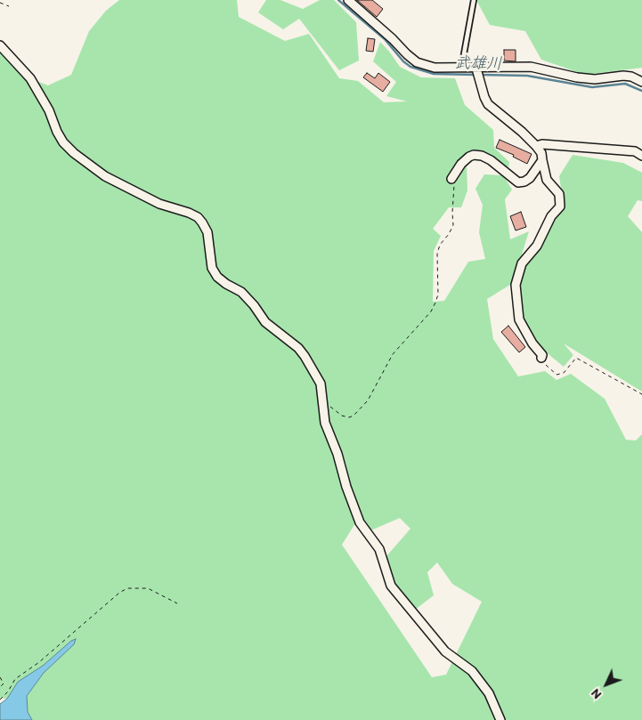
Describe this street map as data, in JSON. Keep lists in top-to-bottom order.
{
  "water": ["武雄川"],
  "north": "bottom left"
}
